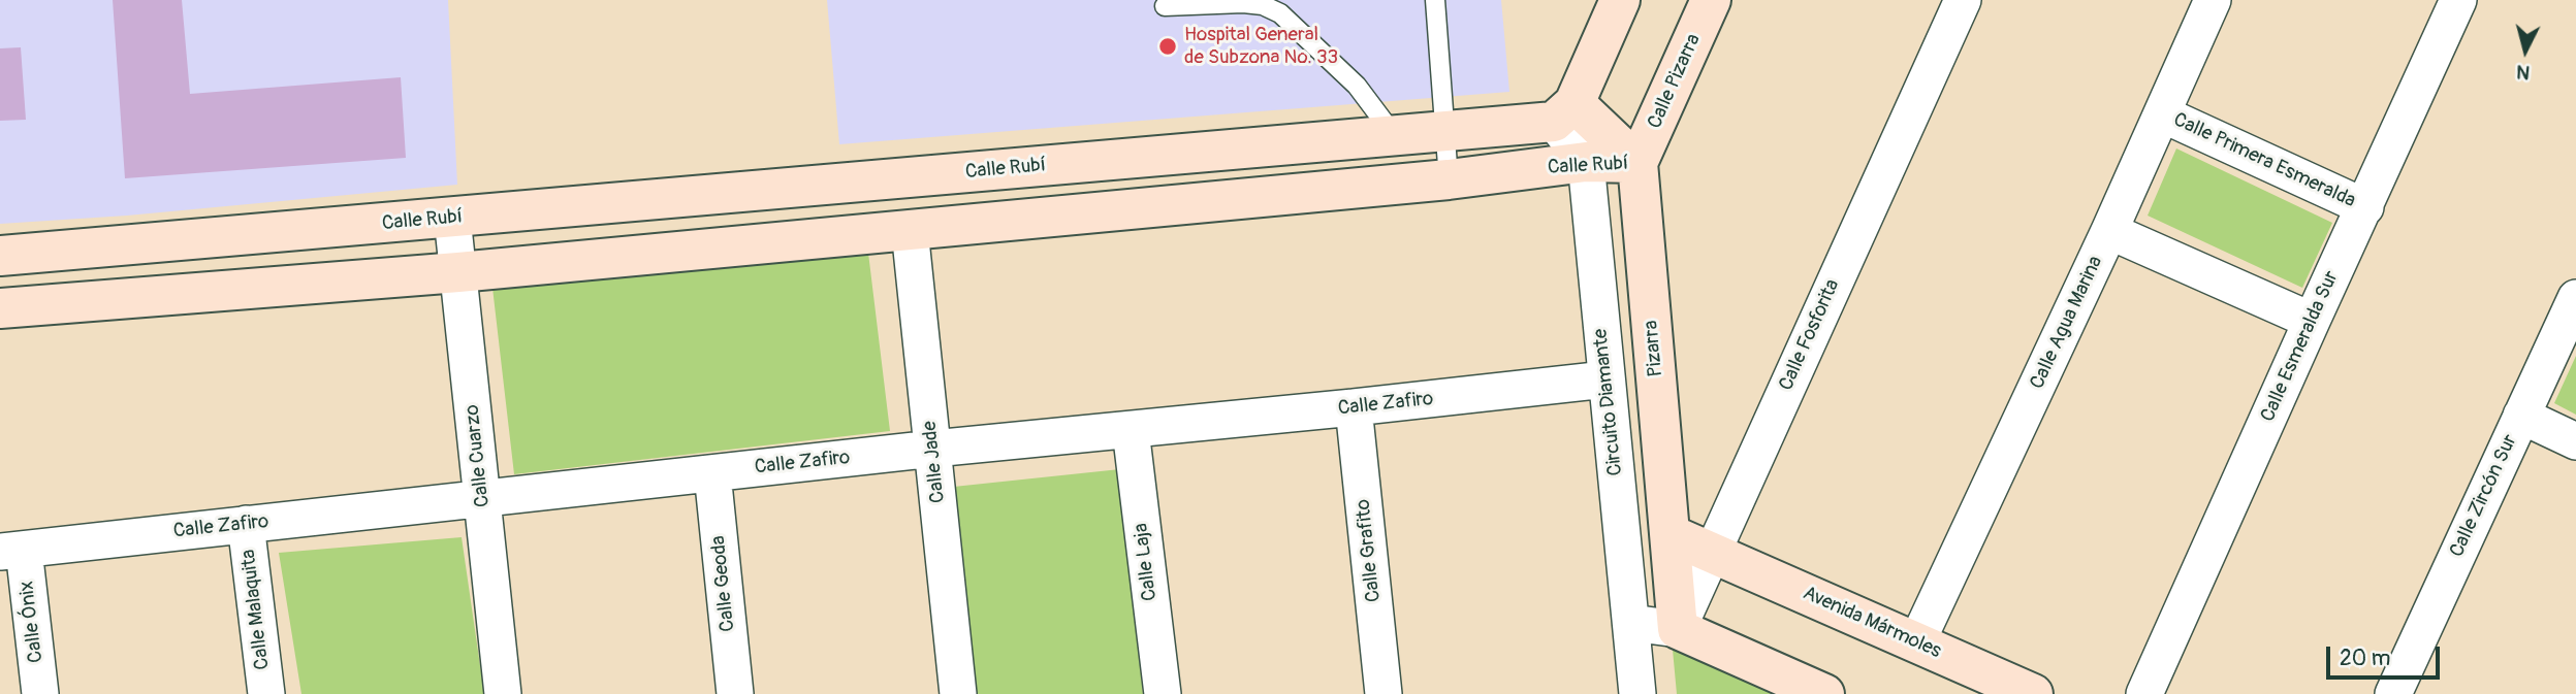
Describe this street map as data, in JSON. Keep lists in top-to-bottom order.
{
  "streets": {
    "street": [
      "Calle Pizarra",
      "Calle Primera Esmeralda",
      "Calle Rubí",
      "Calle Agua Marina",
      "Calle Fosforita",
      "Calle Esmeralda Sur",
      "Pizarra",
      "Circuito Diamante",
      "Calle Zafiro",
      "Calle Cuarzo",
      "Calle Jade",
      "Calle Zircón Sur",
      "Calle Grafito",
      "Calle Laja",
      "Calle Geoda",
      "Calle Malaquita",
      "Calle Ónix",
      "Avenida Mármoles"
    ]
  },
  "crossings": [
    ["Calle Pizarra", "Calle Rubí"],
    ["Calle Pizarra", "Pizarra"],
    ["Calle Primera Esmeralda", "Calle Agua Marina"],
    ["Calle Primera Esmeralda", "Calle Esmeralda Sur"],
    ["Calle Rubí", "Pizarra"],
    ["Calle Rubí", "Circuito Diamante"],
    ["Calle Rubí", "Calle Cuarzo"],
    ["Calle Rubí", "Calle Jade"],
    ["Calle Agua Marina", "Avenida Mármoles"],
    ["Calle Fosforita", "Pizarra"],
    ["Calle Fosforita", "Avenida Mármoles"],
    ["Circuito Diamante", "Calle Zafiro"],
    ["Calle Zafiro", "Calle Cuarzo"],
    ["Calle Zafiro", "Calle Jade"],
    ["Calle Zafiro", "Calle Grafito"],
    ["Calle Zafiro", "Calle Laja"],
    ["Calle Zafiro", "Calle Geoda"],
    ["Calle Zafiro", "Calle Malaquita"],
    ["Calle Zafiro", "Calle Ónix"]
  ],
  "places": ["Hospital General de Subzona No. 33"],
  "scale_bar": "20 m",
  "north": "bottom"
}
